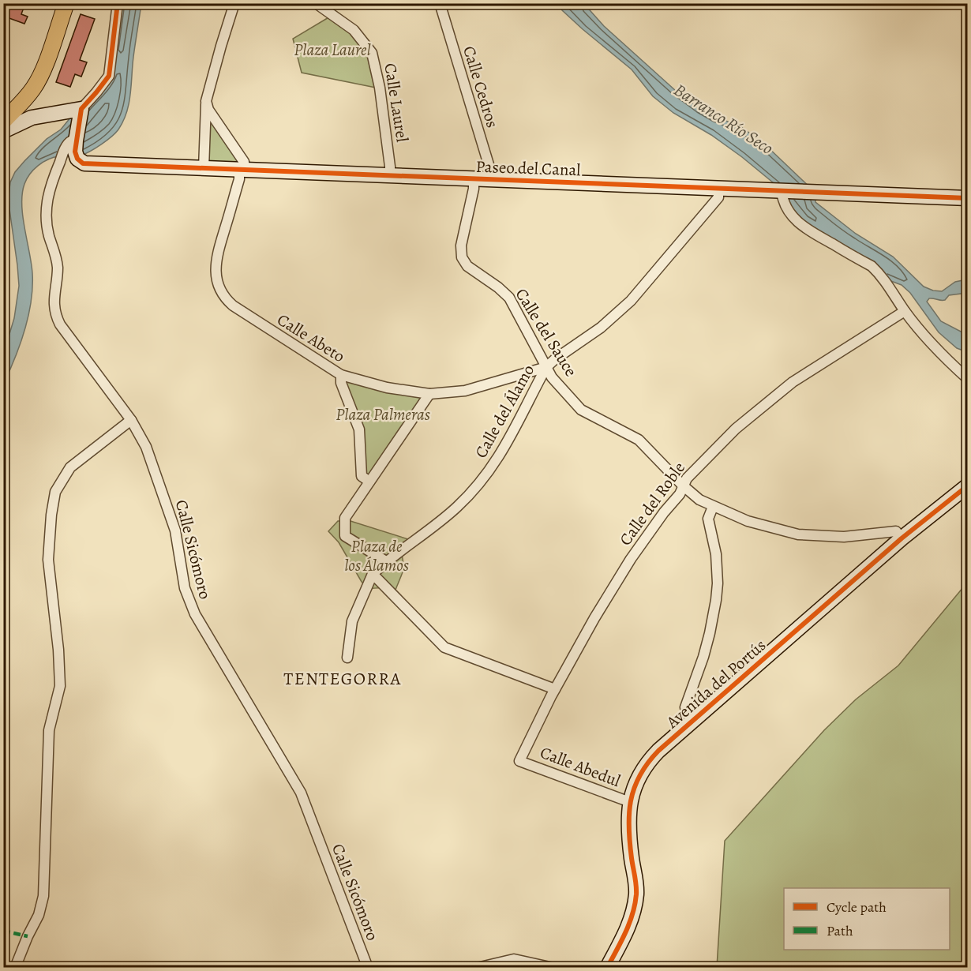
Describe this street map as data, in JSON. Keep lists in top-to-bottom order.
{
  "streets": {
    "street": [
      "Calle Cedros",
      "Calle Laurel",
      "Paseo del Canal",
      "Calle del Sauce",
      "Calle Abeto",
      "Calle del Álamo",
      "Calle del Roble",
      "Calle Sicómoro",
      "Avenida del Portús",
      "Calle Abedul"
    ]
  },
  "crossings": [
    ["Calle Cedros", "Paseo del Canal"],
    ["Calle Laurel", "Paseo del Canal"],
    ["Paseo del Canal", "Calle del Sauce"],
    ["Paseo del Canal", "Calle Abeto"],
    ["Paseo del Canal", "Calle del Álamo"],
    ["Paseo del Canal", "Calle Sicómoro"],
    ["Calle del Sauce", "Calle Abeto"],
    ["Calle del Sauce", "Calle del Álamo"],
    ["Calle del Sauce", "Calle del Roble"],
    ["Calle del Sauce", "Avenida del Portús"],
    ["Calle Abeto", "Calle del Álamo"],
    ["Calle del Roble", "Calle Abedul"],
    ["Avenida del Portús", "Calle Abedul"]
  ],
  "districts": ["TENTEGORRA"],
  "water": ["Barranco Río Seco"],
  "parks": ["Plaza Laurel", "Plaza Palmeras", "Plaza de los Álamos"],
  "legend": ["Cycle path", "Path"]
}
